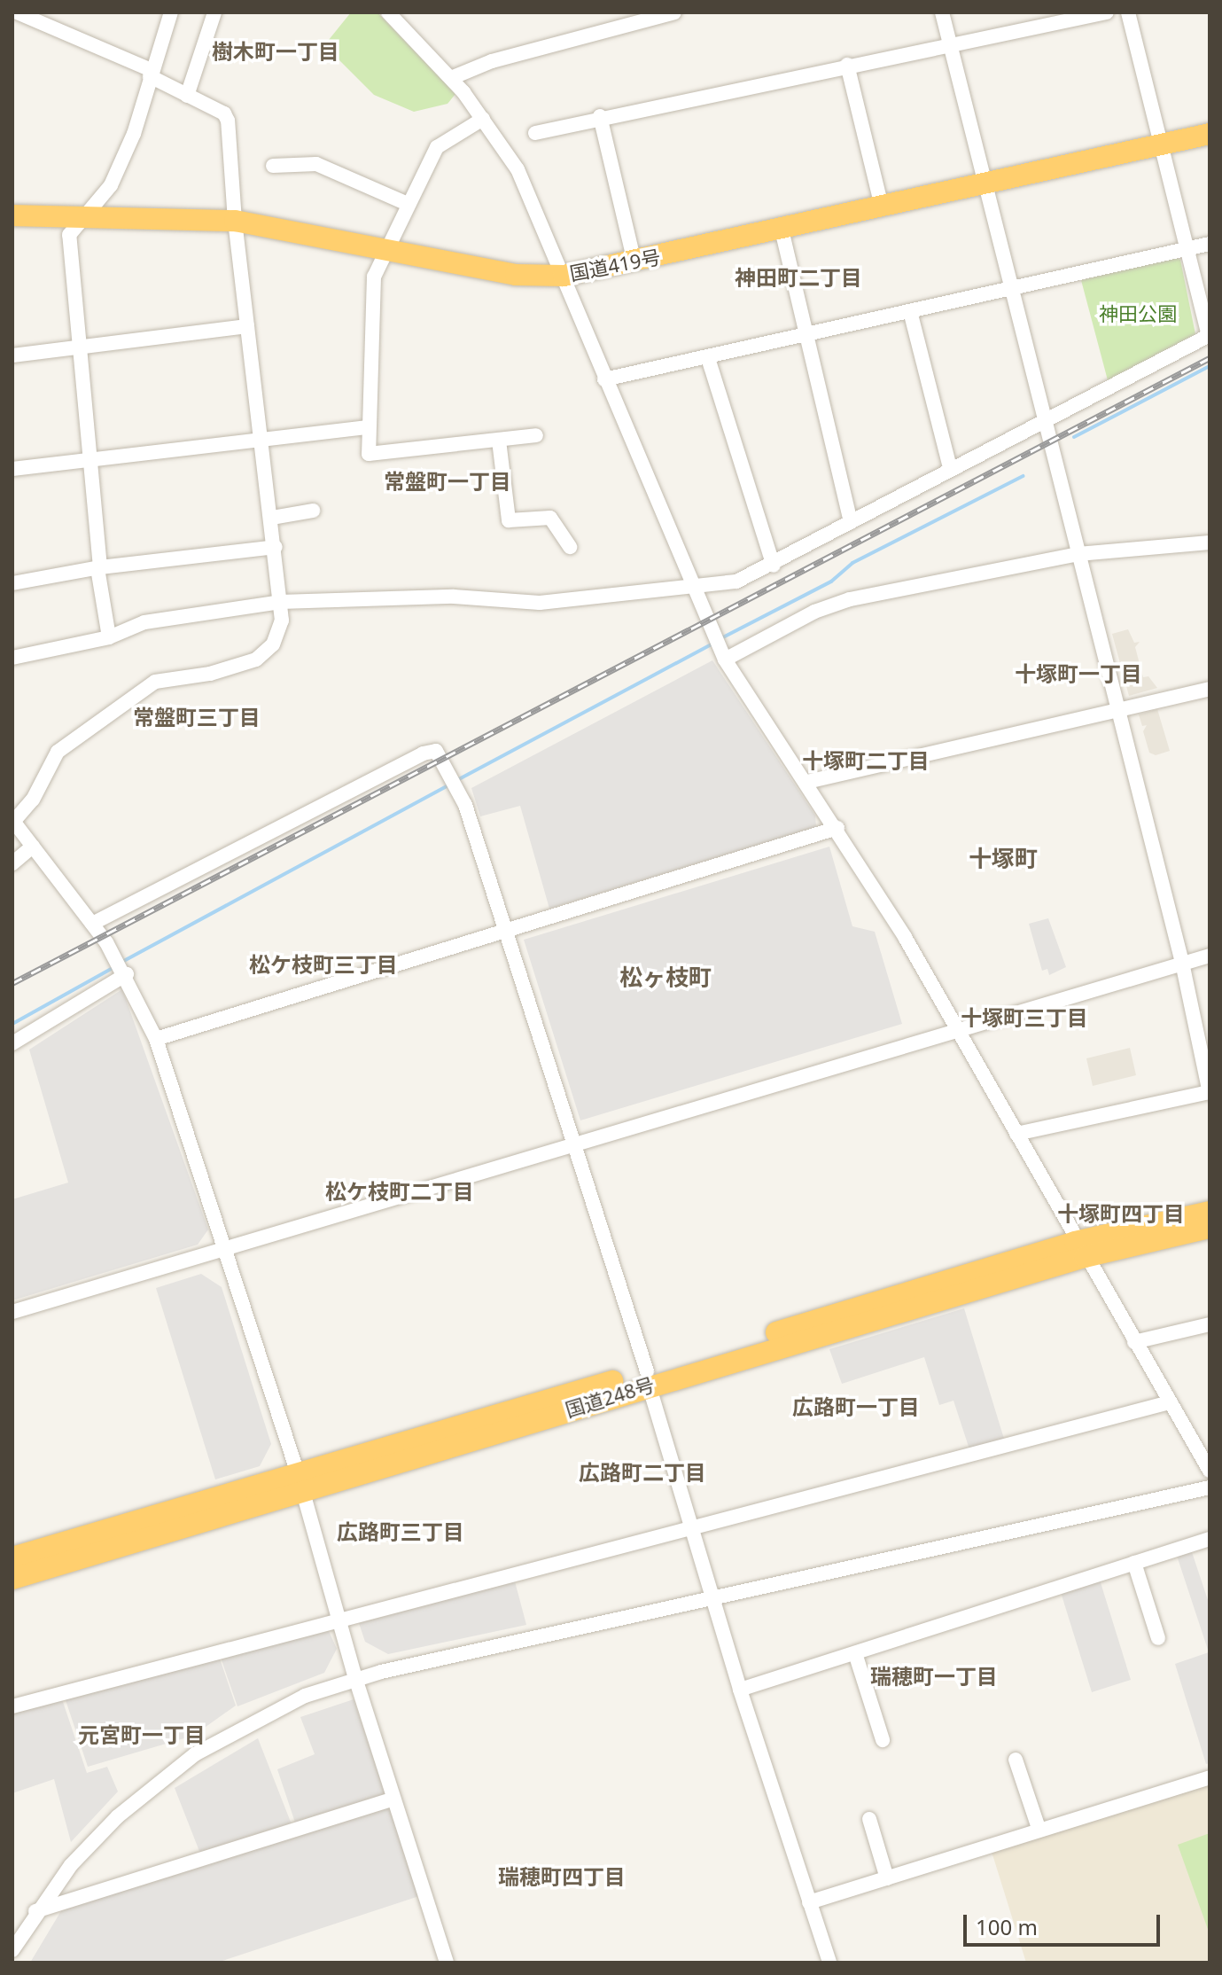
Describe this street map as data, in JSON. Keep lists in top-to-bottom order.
{
  "streets": {
    "highway": ["国道419号", "国道248号"]
  },
  "districts": [
    "樹木町一丁目",
    "神田町二丁目",
    "常盤町一丁目",
    "十塚町一丁目",
    "常盤町三丁目",
    "十塚町二丁目",
    "十塚町",
    "松ケ枝町三丁目",
    "松ヶ枝町",
    "十塚町三丁目",
    "松ケ枝町二丁目",
    "十塚町四丁目",
    "広路町一丁目",
    "広路町二丁目",
    "広路町三丁目",
    "瑞穂町一丁目",
    "元宮町一丁目",
    "瑞穂町四丁目"
  ],
  "parks": ["神田公園"],
  "scale_bar": "100 m"
}
